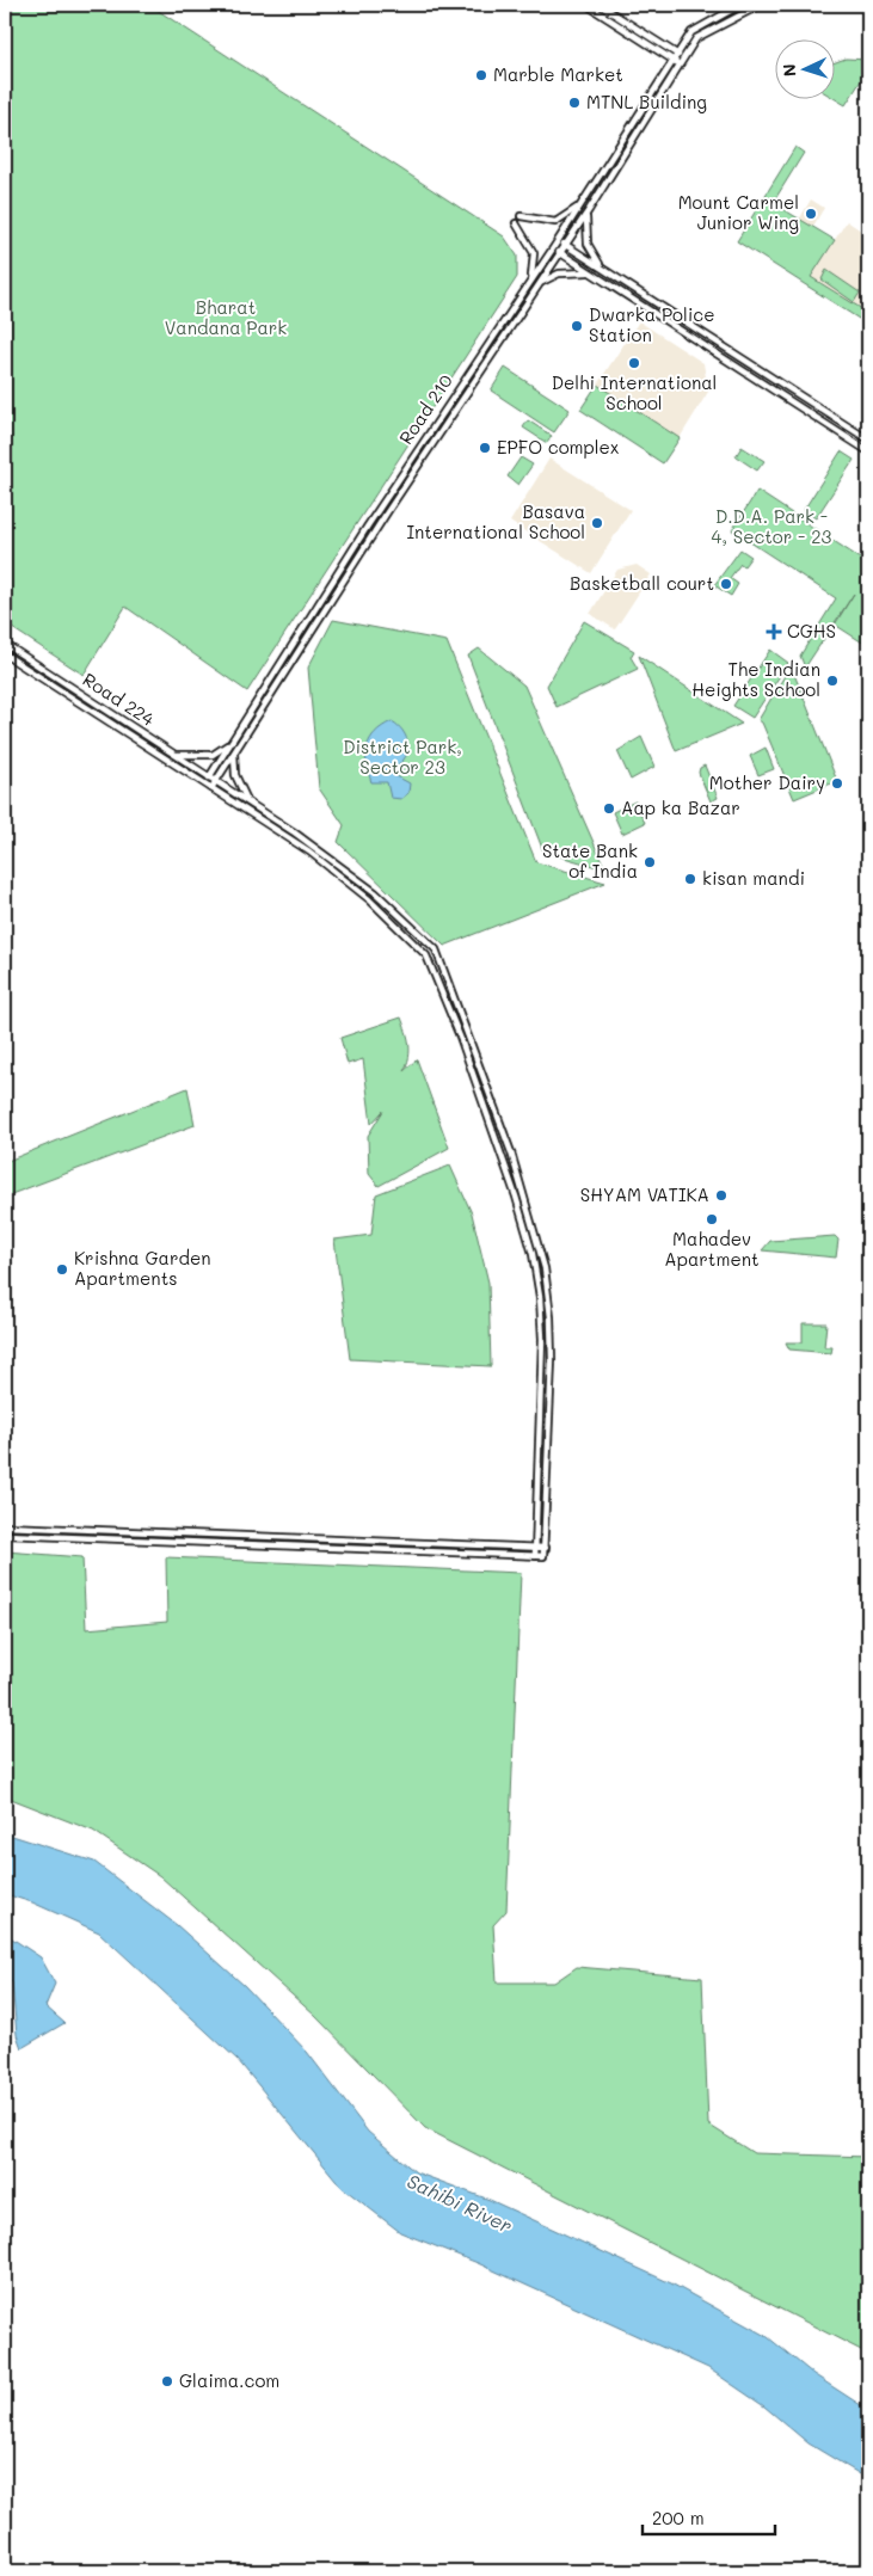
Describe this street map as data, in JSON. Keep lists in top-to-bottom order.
{
  "streets": {
    "main road": ["Road 210", "Road 224"]
  },
  "crossings": [
    ["Road 210", "Road 224"]
  ],
  "water": ["Sahibi River"],
  "parks": ["Bharat Vandana Park", "D.D.A. Park - 4, Sector - 23", "District Park, Sector 23"],
  "places": {
    "other": [
      "Marble Market",
      "MTNL Building",
      "Mount Carmel Junior Wing",
      "Dwarka Police Station",
      "Delhi International School",
      "EPFO complex",
      "Basava International School",
      "Basketball court",
      "The Indian Heights School",
      "Mother Dairy",
      "Aap ka Bazar",
      "State Bank of India",
      "kisan mandi",
      "SHYAM VATIKA",
      "Mahadev Apartment",
      "Krishna Garden Apartments",
      "Glaima.com"
    ],
    "health": ["CGHS"]
  },
  "scale_bar": "200 m",
  "north": "left"
}
